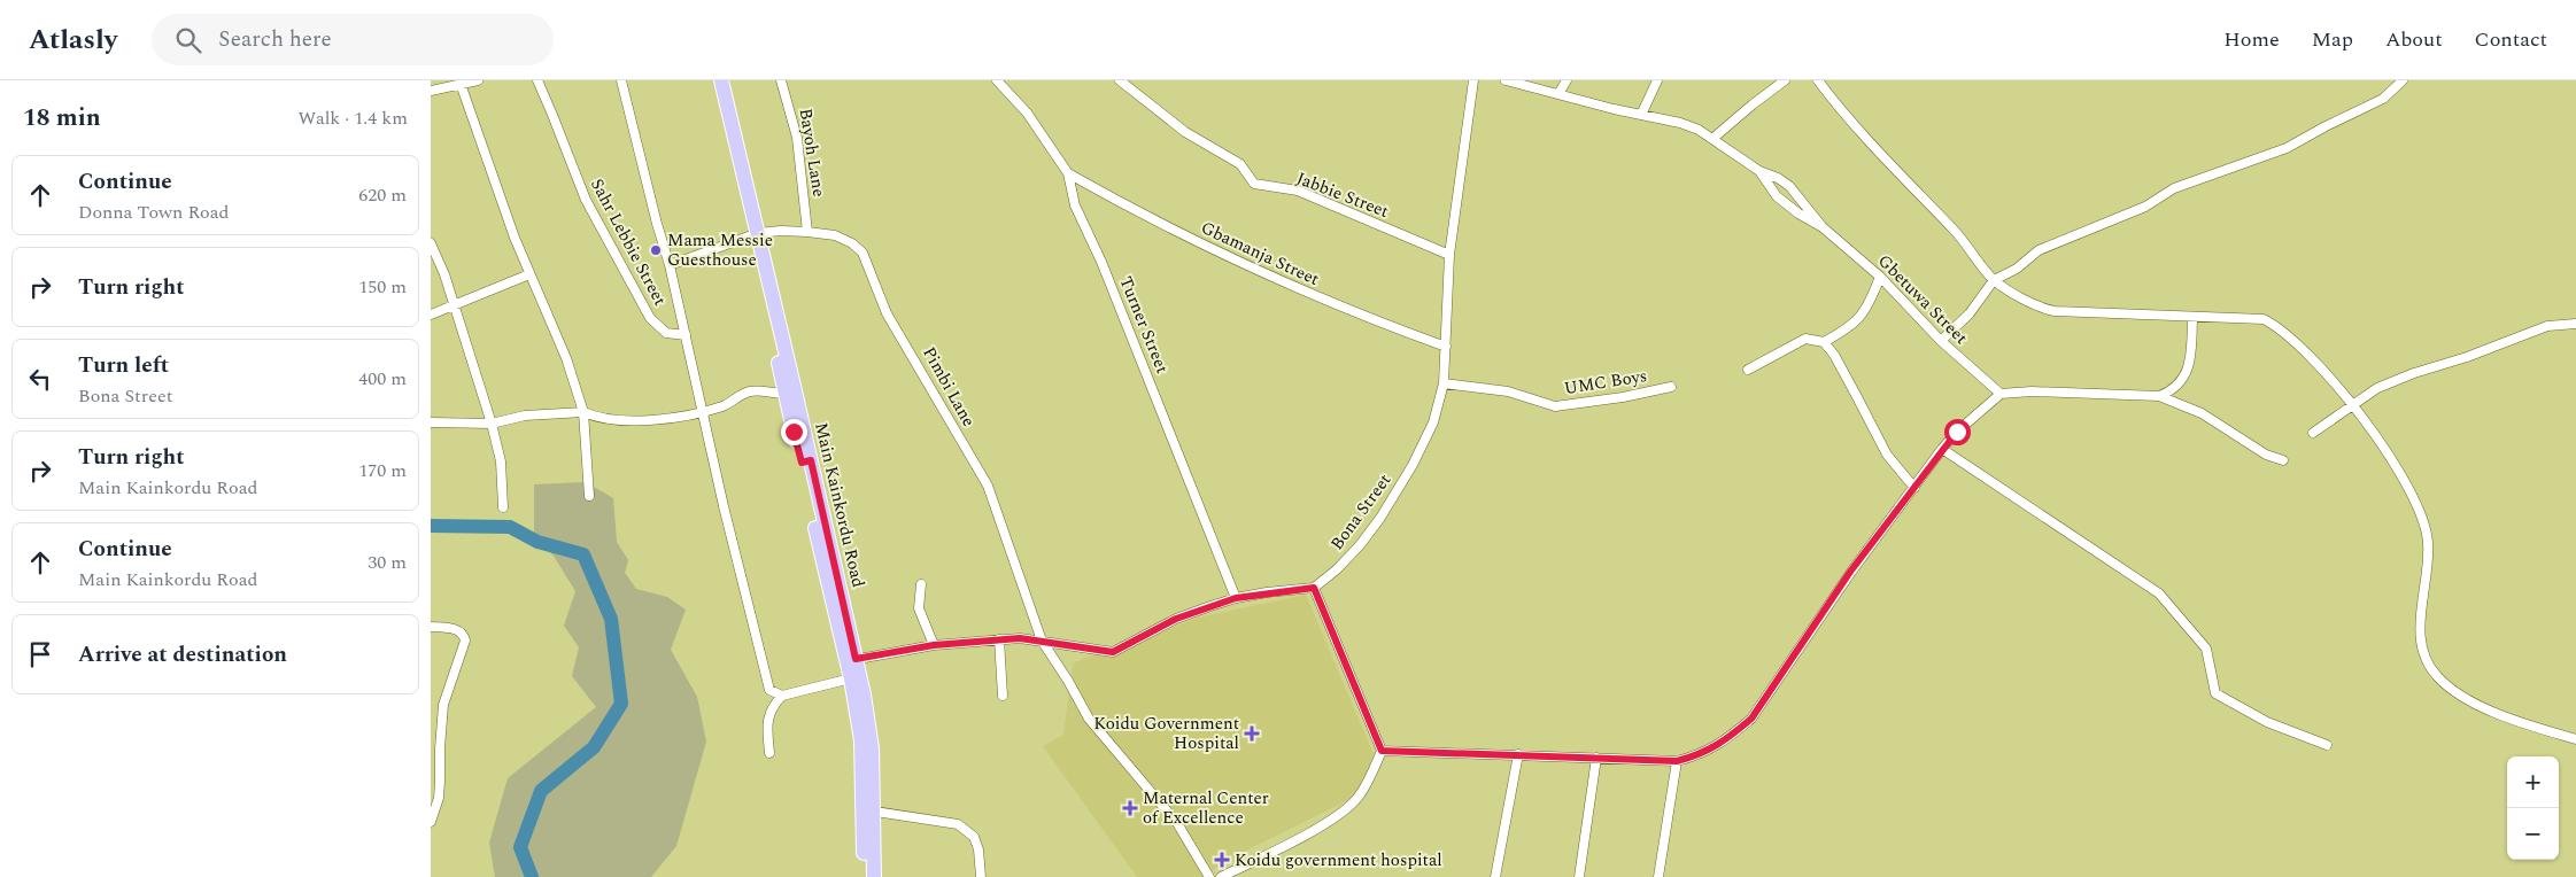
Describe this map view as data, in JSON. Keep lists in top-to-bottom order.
{
  "streets": {
    "main road": ["Main Kainkordu Road"],
    "street": [
      "Bayoh Lane",
      "Jabbie Street",
      "Sahr Lebbie Street",
      "Gbamanja Street",
      "Gbetuwa Street",
      "Turner Street",
      "UMC Boys",
      "Pimbi Lane",
      "Bona Street"
    ]
  },
  "crossings": [
    ["Bayoh Lane", "Pimbi Lane"],
    ["Jabbie Street", "Bona Street"],
    ["Gbamanja Street", "Turner Street"],
    ["Gbamanja Street", "Bona Street"],
    ["UMC Boys", "Bona Street"],
    ["Pimbi Lane", "Main Kainkordu Road"]
  ],
  "places": {
    "other": ["Mama Messie Guesthouse"],
    "health": ["Koidu Government Hospital", "Maternal Center of Excellence", "Koidu government hospital"]
  },
  "page": {
    "header": "Atlasly",
    "search": "Search here",
    "nav": [
      "Home",
      "Map",
      "About",
      "Contact"
    ],
    "heading": ["18 min", "Walk · 1.4 km"],
    "list": [
      ["Continue", "Donna Town Road", "620 m"],
      ["Turn right", "150 m"],
      ["Turn left", "Bona Street", "400 m"],
      ["Turn right", "Main Kainkordu Road", "170 m"],
      ["Continue", "Main Kainkordu Road", "30 m"],
      "Arrive at destination"
    ],
    "map_buttons": ["+", "−"]
  }
}
